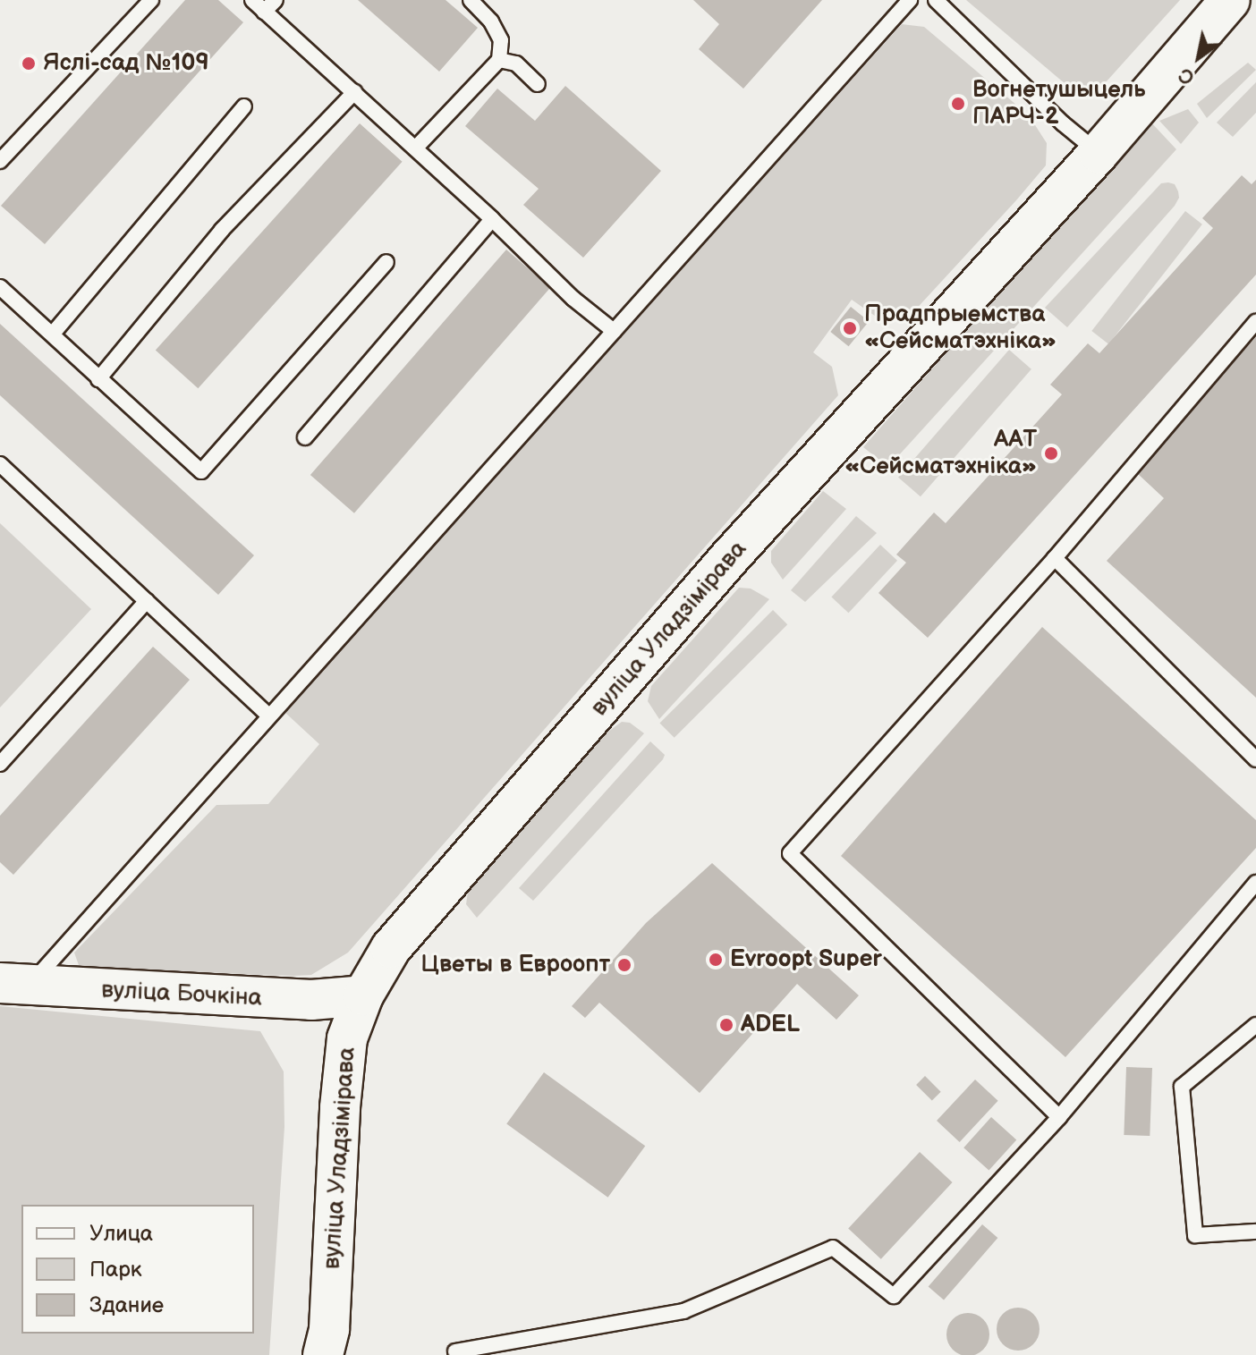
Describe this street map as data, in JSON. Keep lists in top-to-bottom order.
{
  "streets": {
    "main road": ["вуліца Уладзімірава", "вуліца Бочкіна"]
  },
  "crossings": [
    ["вуліца Уладзімірава", "вуліца Бочкіна"]
  ],
  "places": [
    "Яслі-сад №109",
    "Вогнетушыцель ПАРЧ-2",
    "Прадпрыемства «Сейсматэхніка»",
    "ААТ «Сейсматэхніка»",
    "Evroopt Super",
    "Цветы в Евроопт",
    "ADEL"
  ],
  "legend": ["Улица", "Парк", "Здание"],
  "north": "bottom left"
}
